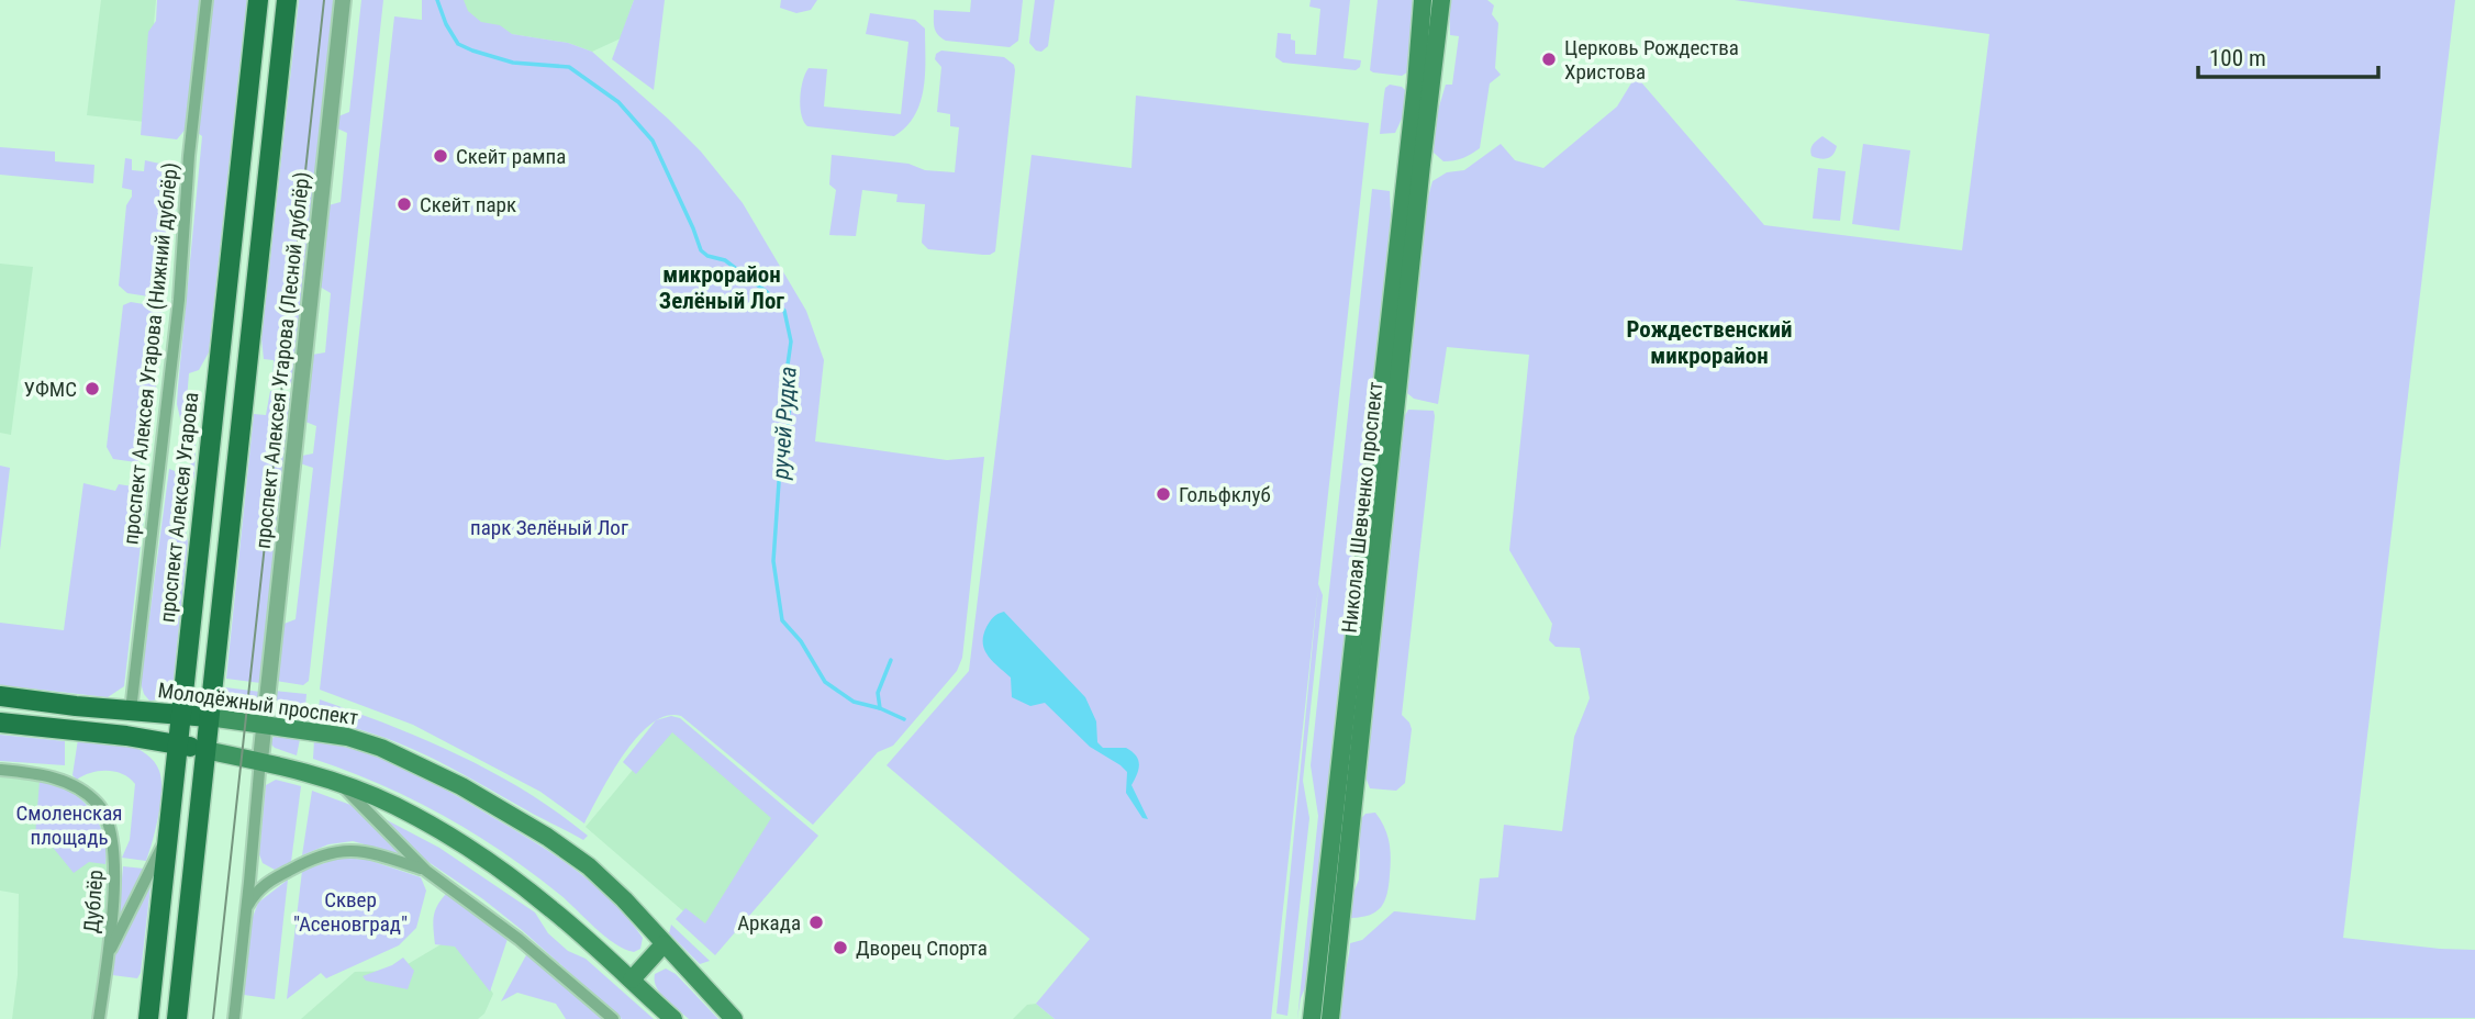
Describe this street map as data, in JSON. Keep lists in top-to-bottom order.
{
  "streets": {
    "main road": ["проспект Алексея Угарова", "Николая Шевченко проспект", "Молодёжный проспект"],
    "street": ["проспект Алексея Угарова (Нижний дублёр)", "проспект Алексея Угарова (Лесной дублёр)", "Дублёр"]
  },
  "crossings": [
    ["проспект Алексея Угарова (Нижний дублёр)", "Молодёжный проспект"],
    ["проспект Алексея Угарова (Лесной дублёр)", "Молодёжный проспект"],
    ["проспект Алексея Угарова", "Молодёжный проспект"]
  ],
  "districts": ["микрорайон Зелёный Лог", "Рождественский микрорайон"],
  "water": ["ручей Рудка"],
  "parks": ["парк Зелёный Лог", "Смоленская площадь", "Сквер \"Асеновград\""],
  "places": [
    "Церковь Рождества Христова",
    "Скейт рампа",
    "Скейт парк",
    "УФМС",
    "Гольфклуб",
    "Аркада",
    "Дворец Спорта"
  ],
  "scale_bar": "100 m"
}
